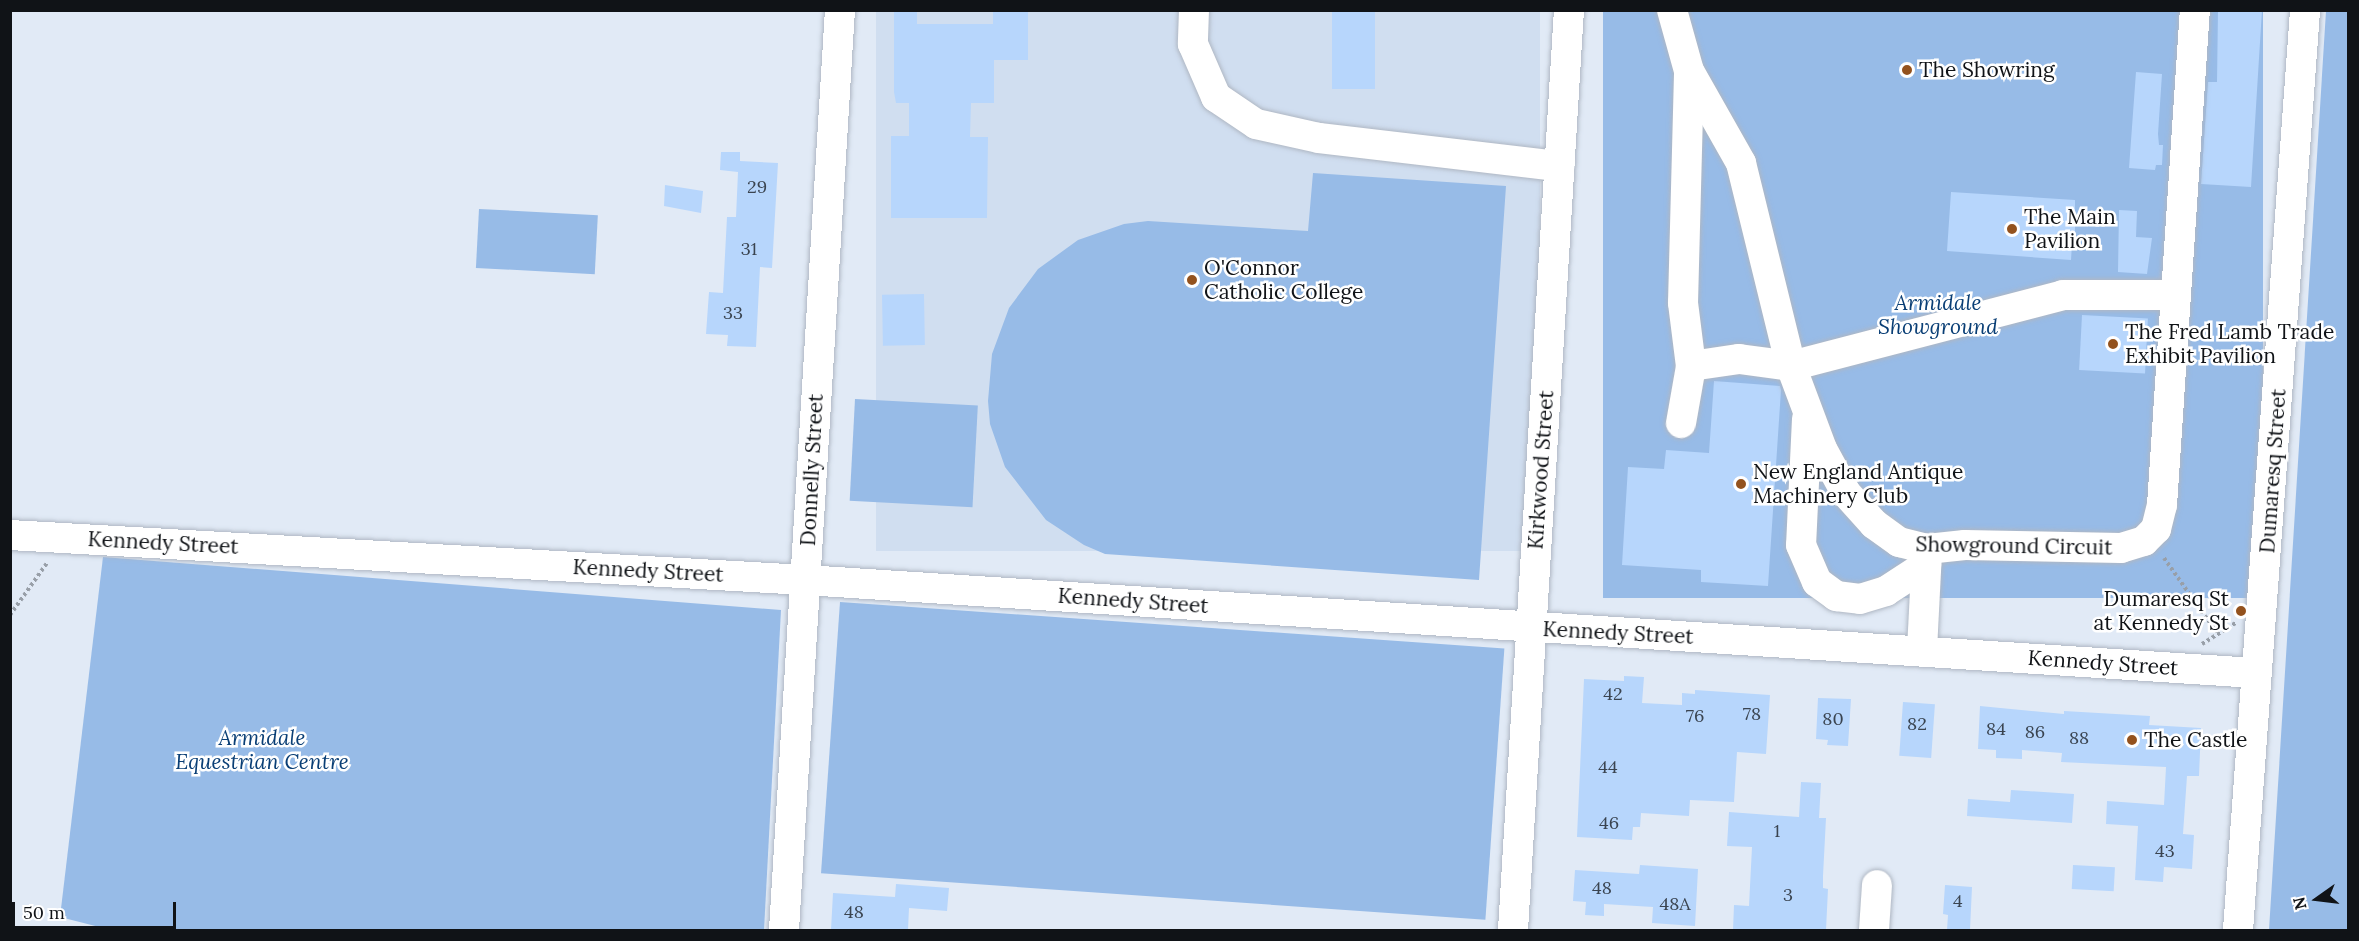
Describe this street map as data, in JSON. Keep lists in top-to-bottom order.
{
  "streets": {
    "street": [
      "Donnelly Street",
      "Kirkwood Street",
      "Dumaresq Street",
      "Kennedy Street",
      "Showground Circuit"
    ]
  },
  "crossings": [
    ["Donnelly Street", "Kennedy Street"],
    ["Kirkwood Street", "Kennedy Street"],
    ["Dumaresq Street", "Kennedy Street"]
  ],
  "parks": ["Armidale Showground", "Armidale Equestrian Centre"],
  "places": [
    "The Showring",
    "The Main Pavilion",
    "O'Connor Catholic College",
    "The Fred Lamb Trade Exhibit Pavilion",
    "New England Antique Machinery Club",
    "Dumaresq St at Kennedy St",
    "The Castle"
  ],
  "house_numbers": [
    "29",
    "31",
    "33",
    "42",
    "78",
    "76",
    "80",
    "82",
    "84",
    "86",
    "88",
    "44",
    "46",
    "1",
    "43",
    "48",
    "3",
    "4",
    "48A",
    "48"
  ],
  "scale_bar": "50 m",
  "north": "left"
}
